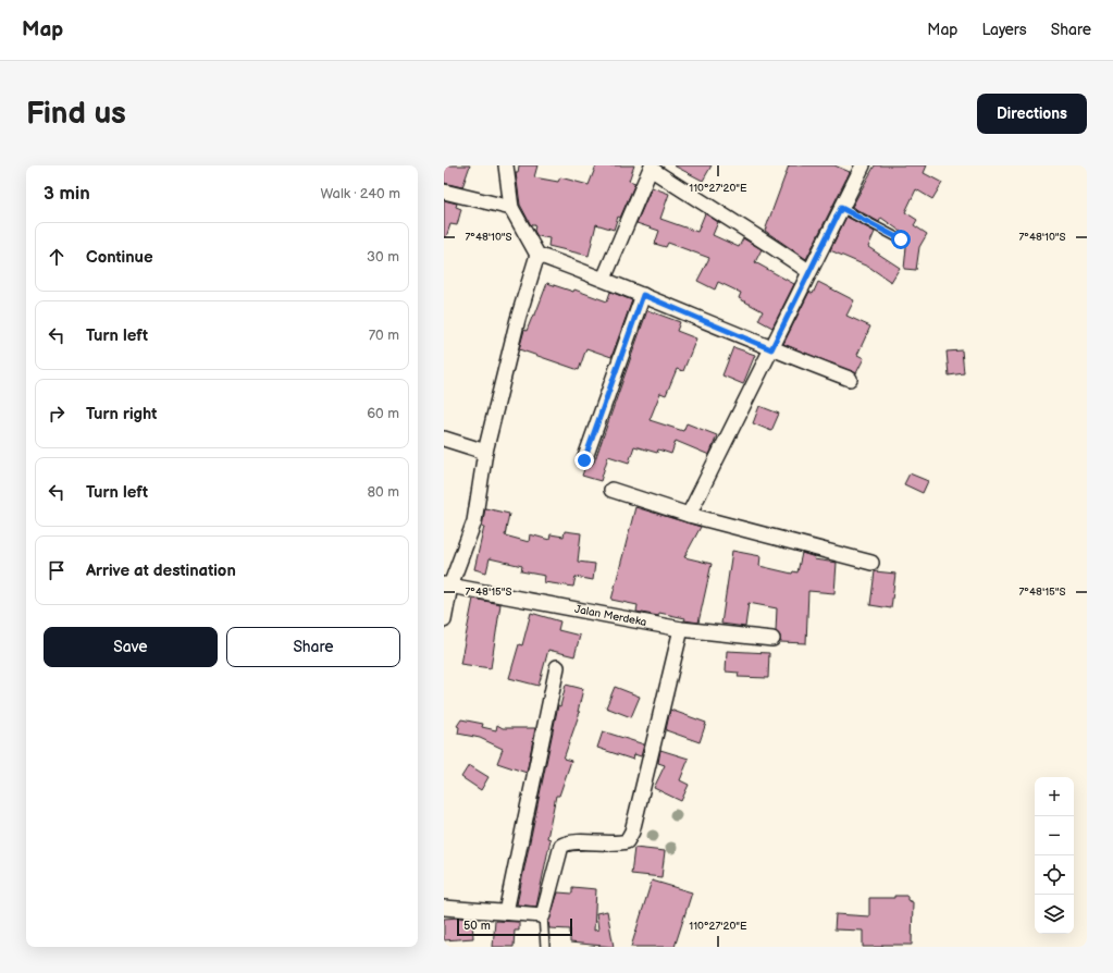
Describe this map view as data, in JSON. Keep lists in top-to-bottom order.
{
  "streets": {
    "street": ["Jalan Merdeka"]
  },
  "scale_bar": "50 m",
  "page": {
    "header": "Map",
    "nav": ["Map", "Layers", "Share"],
    "buttons": [
      "Directions",
      ["Save", "Share"]
    ],
    "title": "Find us",
    "heading": ["3 min", "Walk · 240 m"],
    "list": [
      ["Continue", "30 m"],
      ["Turn left", "70 m"],
      ["Turn right", "60 m"],
      ["Turn left", "80 m"],
      "Arrive at destination"
    ],
    "map_buttons": ["+", "−"],
    "scale": "50 m"
  },
  "coordinates": ["110°27'20\"E", "7°48'10\"S", "7°48'15\"S"]
}
